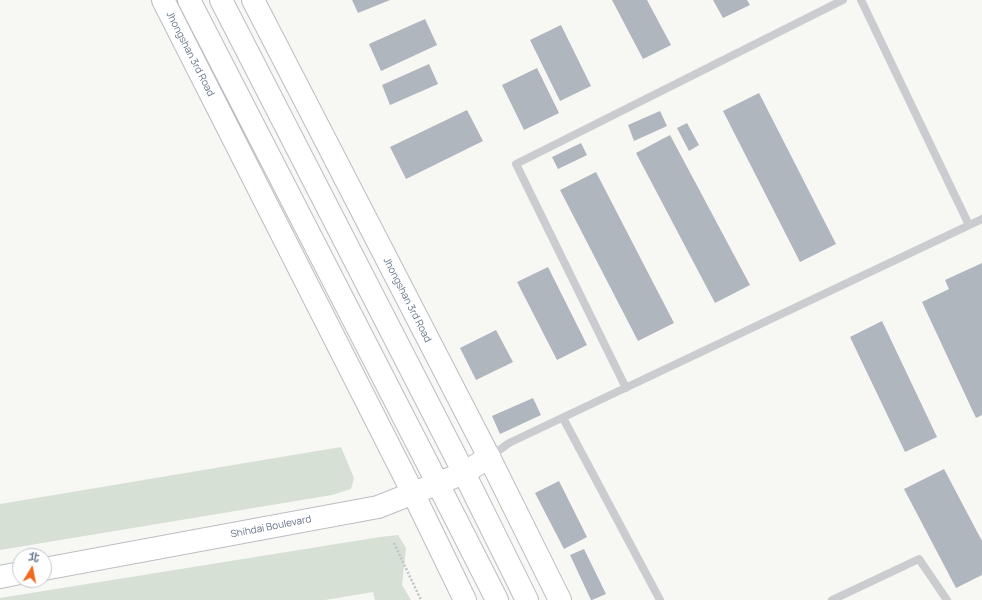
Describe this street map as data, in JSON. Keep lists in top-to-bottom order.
{
  "streets": {
    "main road": ["Jhongshan 3rd Road", "Shihdai Boulevard"]
  },
  "crossings": [
    ["Jhongshan 3rd Road", "Shihdai Boulevard"]
  ],
  "north": "top"
}
